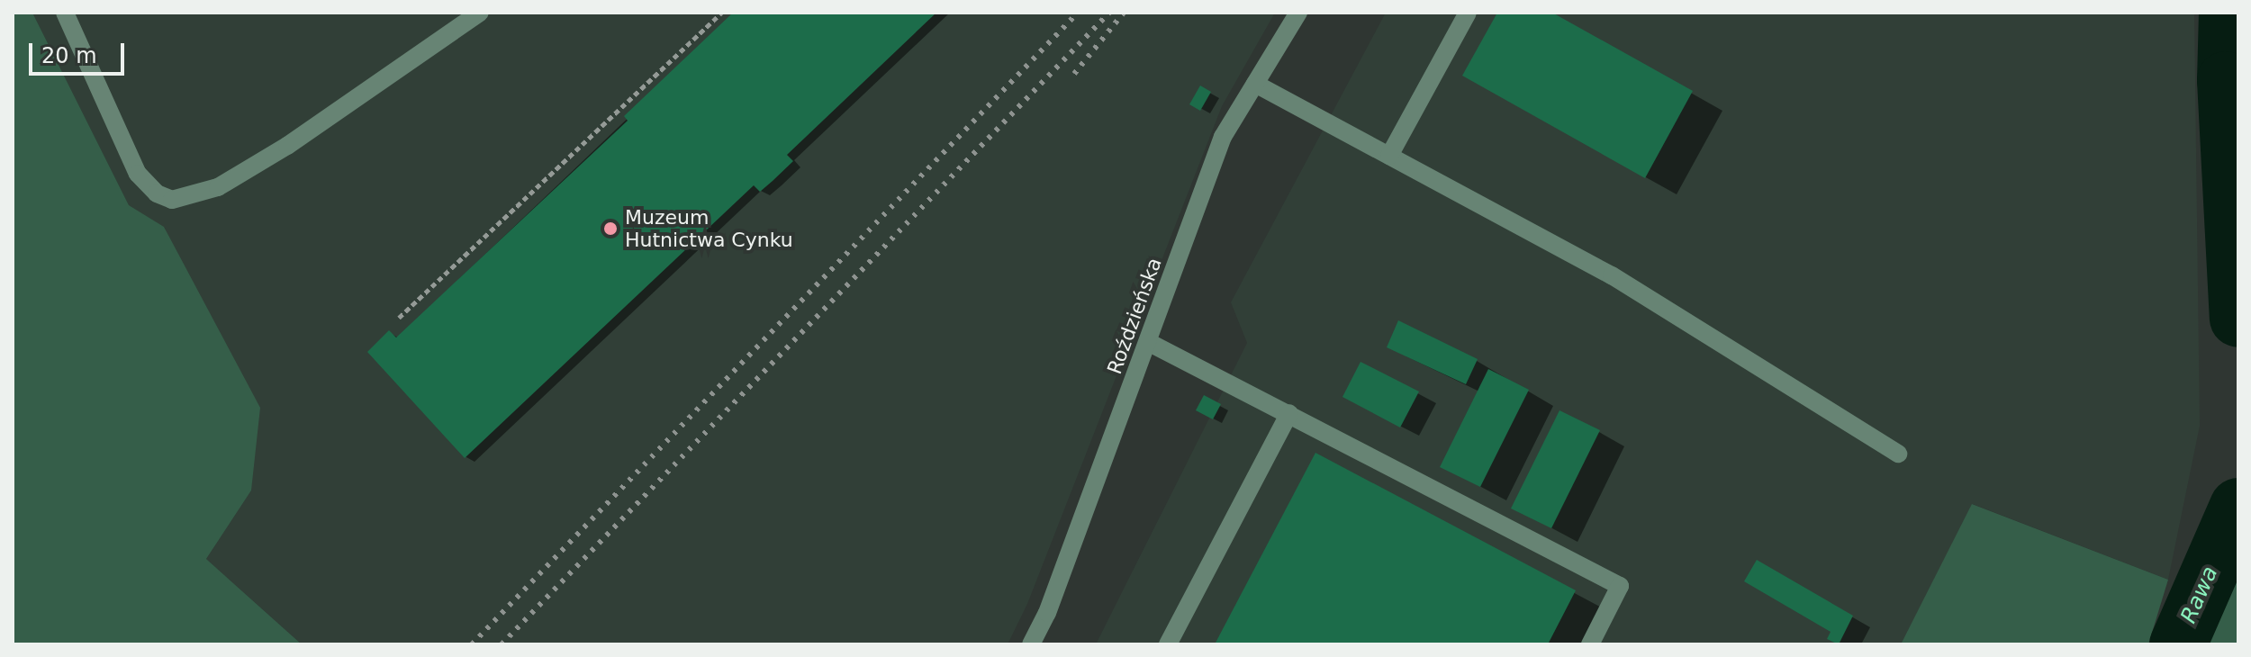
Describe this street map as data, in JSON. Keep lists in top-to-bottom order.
{
  "streets": {
    "street": ["Roździeńska"]
  },
  "water": ["Rawa"],
  "places": ["Muzeum Hutnictwa Cynku"],
  "scale_bar": "20 m"
}
